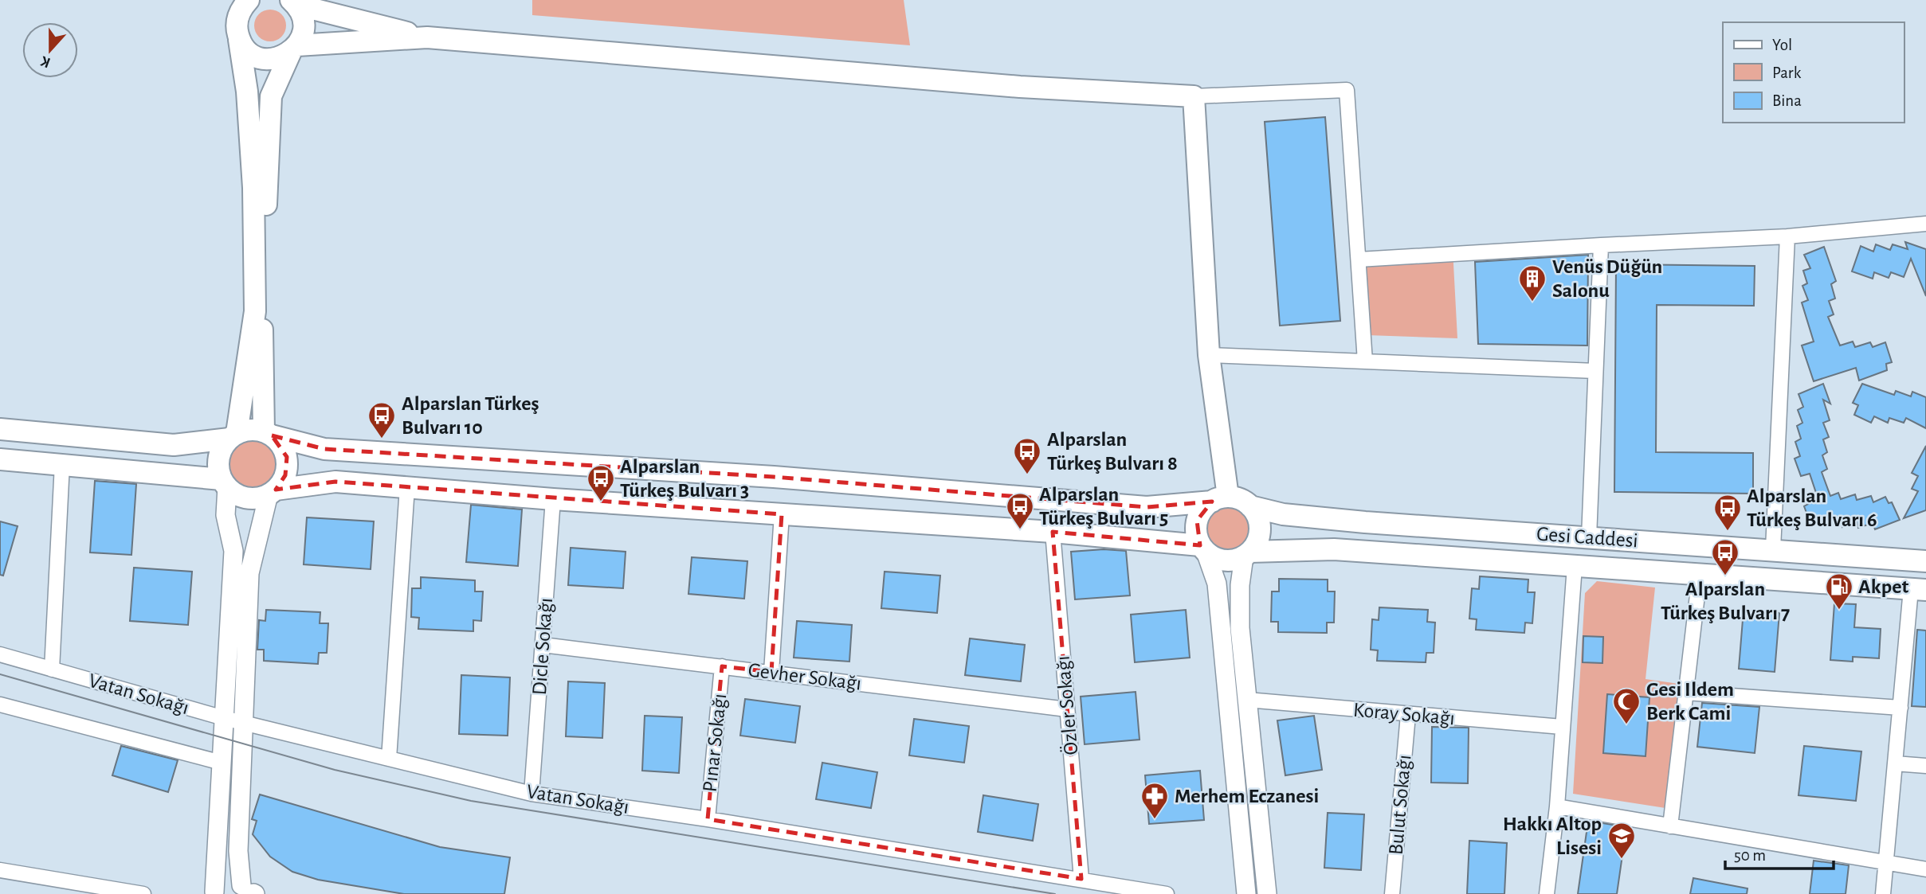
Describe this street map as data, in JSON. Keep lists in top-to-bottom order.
{
  "streets": {
    "main road": ["Gesi Caddesi"],
    "street": [
      "Dicle Sokağı",
      "Gevher Sokağı",
      "Vatan Sokağı",
      "Özler Sokağı",
      "Koray Sokağı",
      "Pınar Sokağı",
      "Bulut Sokağı"
    ]
  },
  "crossings": [
    ["Dicle Sokağı", "Gevher Sokağı"],
    ["Dicle Sokağı", "Vatan Sokağı"],
    ["Gevher Sokağı", "Özler Sokağı"],
    ["Gevher Sokağı", "Pınar Sokağı"],
    ["Vatan Sokağı", "Özler Sokağı"],
    ["Vatan Sokağı", "Pınar Sokağı"],
    ["Koray Sokağı", "Bulut Sokağı"]
  ],
  "places": {
    "building": ["Venüs Düğün Salonu"],
    "bus stop": [
      "Alparslan Türkeş Bulvarı 10",
      "Alparslan Türkeş Bulvarı 8",
      "Alparslan Türkeş Bulvarı 3",
      "Alparslan Türkeş Bulvarı 5",
      "Alparslan Türkeş Bulvarı 6",
      "Alparslan Türkeş Bulvarı 7"
    ],
    "fuel station": ["Akpet"],
    "mosque": ["Gesi Ildem Berk Cami"],
    "pharmacy": ["Merhem Eczanesi"],
    "school or university": ["Hakkı Altop Lisesi"]
  },
  "legend": ["Yol", "Park", "Bina"],
  "scale_bar": "50 m",
  "north": "bottom"
}
